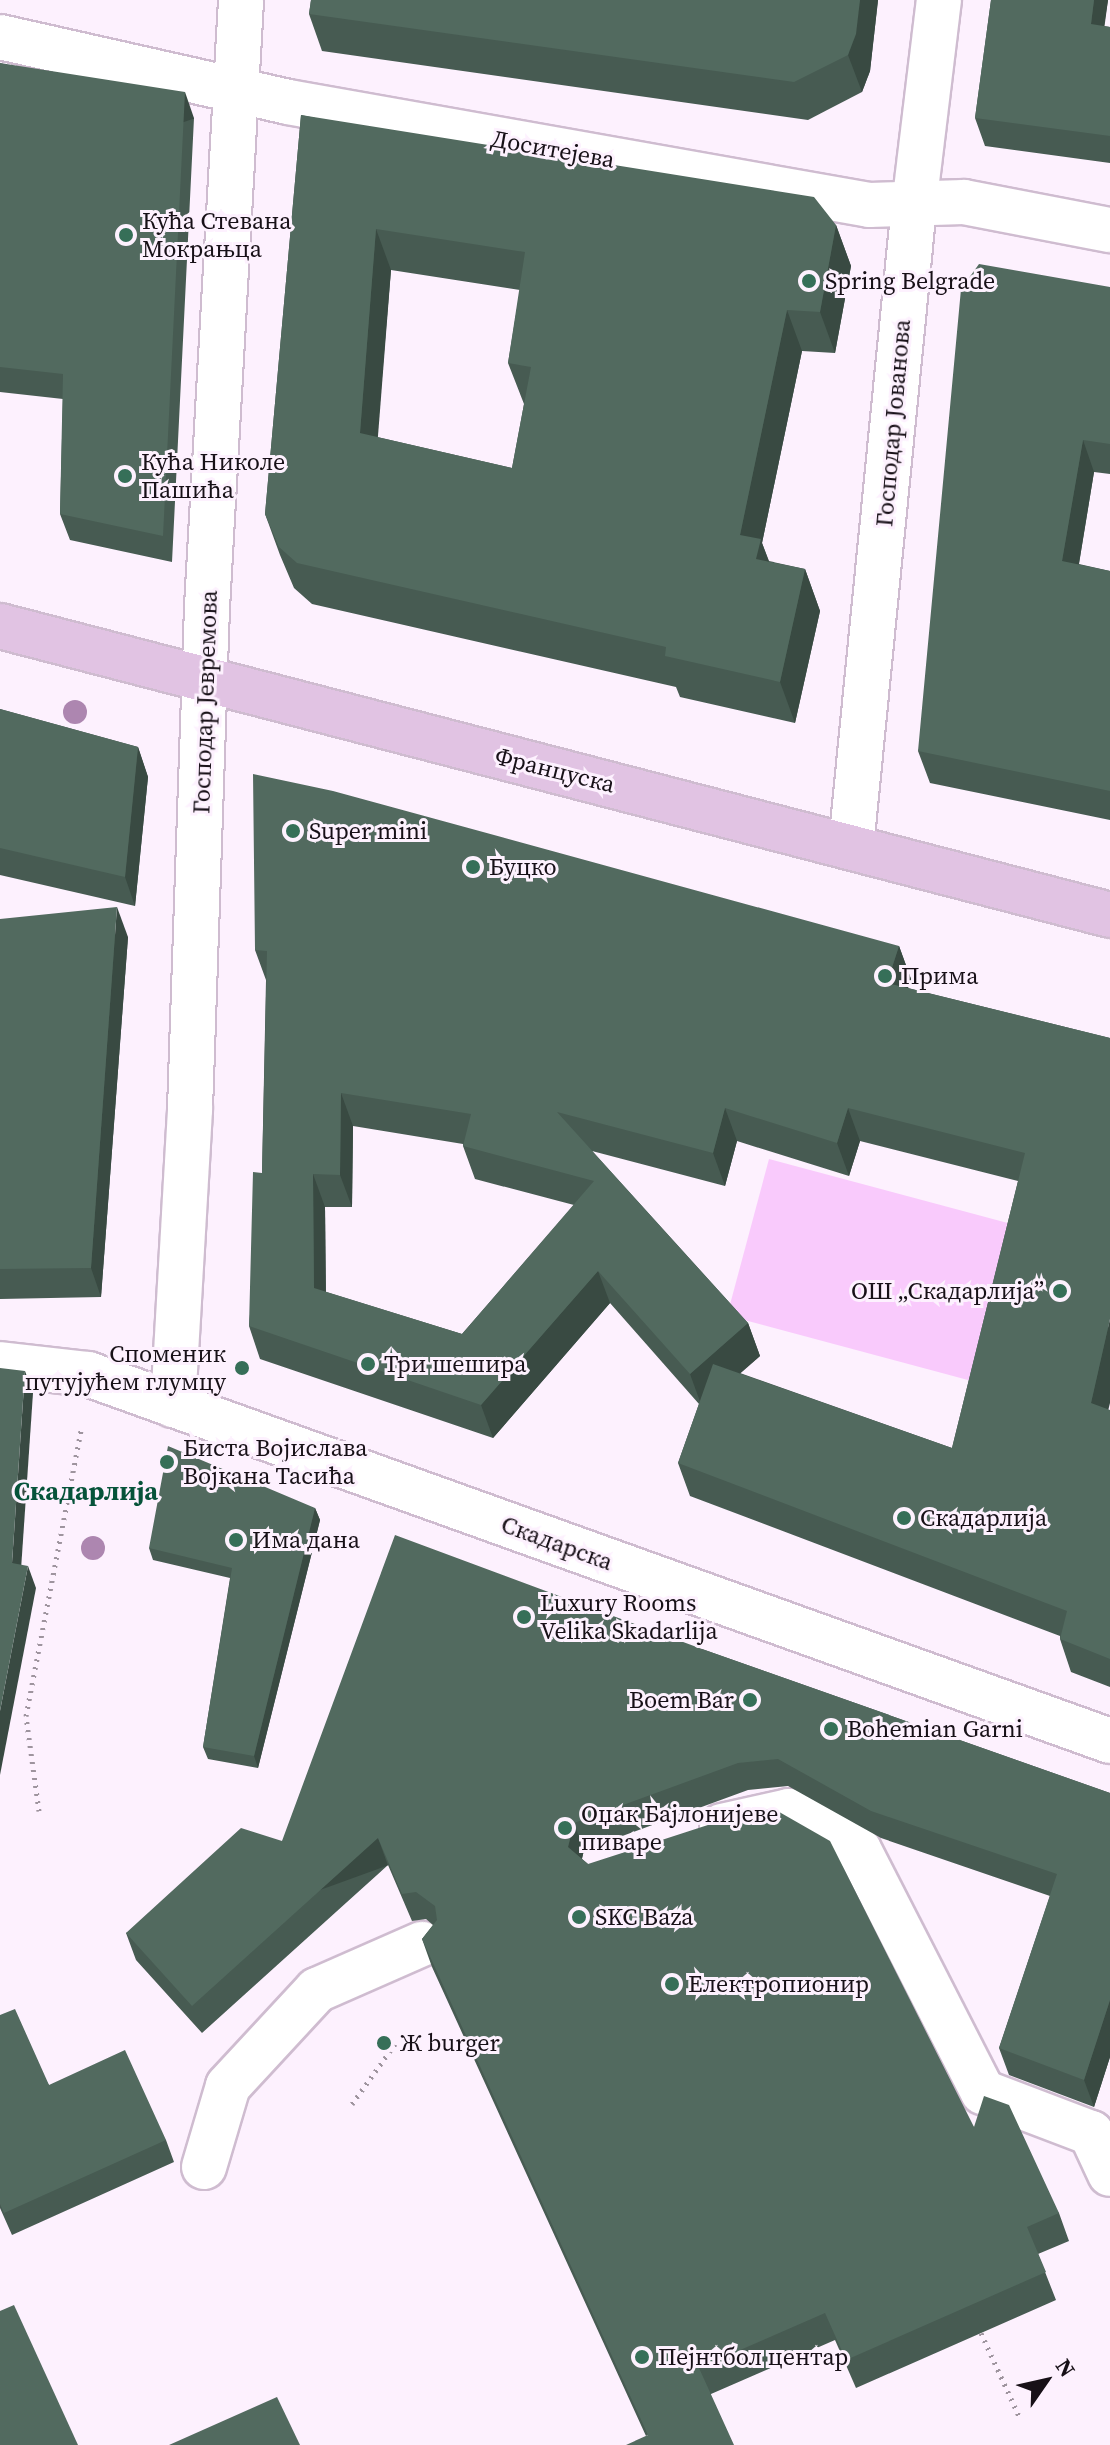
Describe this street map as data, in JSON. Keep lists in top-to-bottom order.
{
  "streets": {
    "main road": ["Француска"],
    "street": [
      "Доситејева",
      "Господар Јованова",
      "Господар Јевремова",
      "Скадарска"
    ]
  },
  "crossings": [
    ["Доситејева", "Господар Јованова"],
    ["Доситејева", "Господар Јевремова"],
    ["Господар Јованова", "Француска"],
    ["Господар Јевремова", "Француска"],
    ["Господар Јевремова", "Скадарска"]
  ],
  "districts": ["Скадарлија"],
  "places": [
    "Кућа Стевана Мокрањца",
    "Spring Belgrade",
    "Кућа Николе Пашића",
    "Super mini",
    "Буцко",
    "Прима",
    "ОШ „Скадарлија”",
    "Три шешира",
    "Споменик путујућем глумцу",
    "Биста Војислава Војкана Тасића",
    "Скадарлија",
    "Има дана",
    "Luxury Rooms Velika Skadarlija",
    "Boem Bar",
    "Bohemian Garni",
    "Оџак Бајлонијеве пиваре",
    "SKC Baza",
    "Електропионир",
    "Ж burger",
    "Пејнтбол центар"
  ],
  "north": "top right"
}
